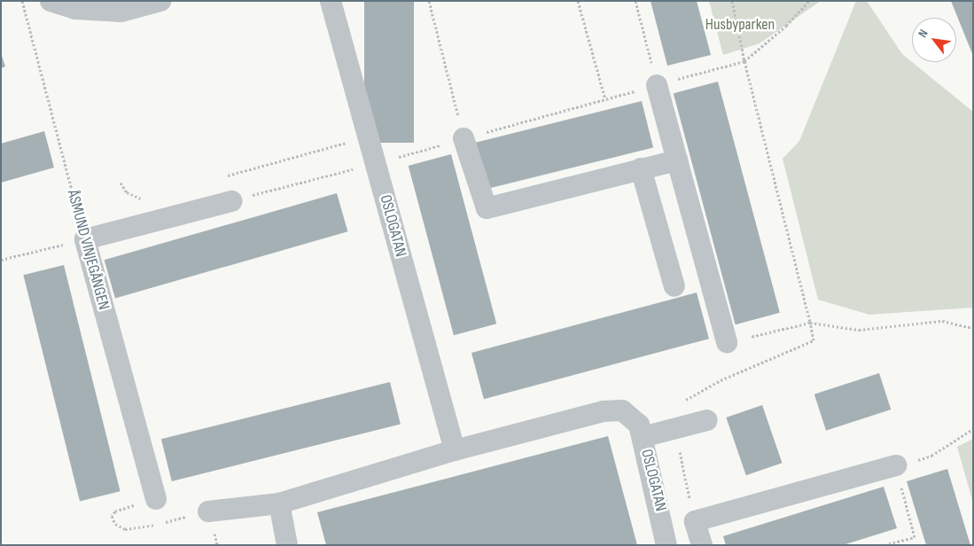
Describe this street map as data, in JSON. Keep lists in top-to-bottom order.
{
  "streets": {
    "street": ["OSLOGATAN", "ÅSMUND VINJEGÅNGEN"]
  },
  "parks": ["Husbyparken"],
  "north": "top left"
}
